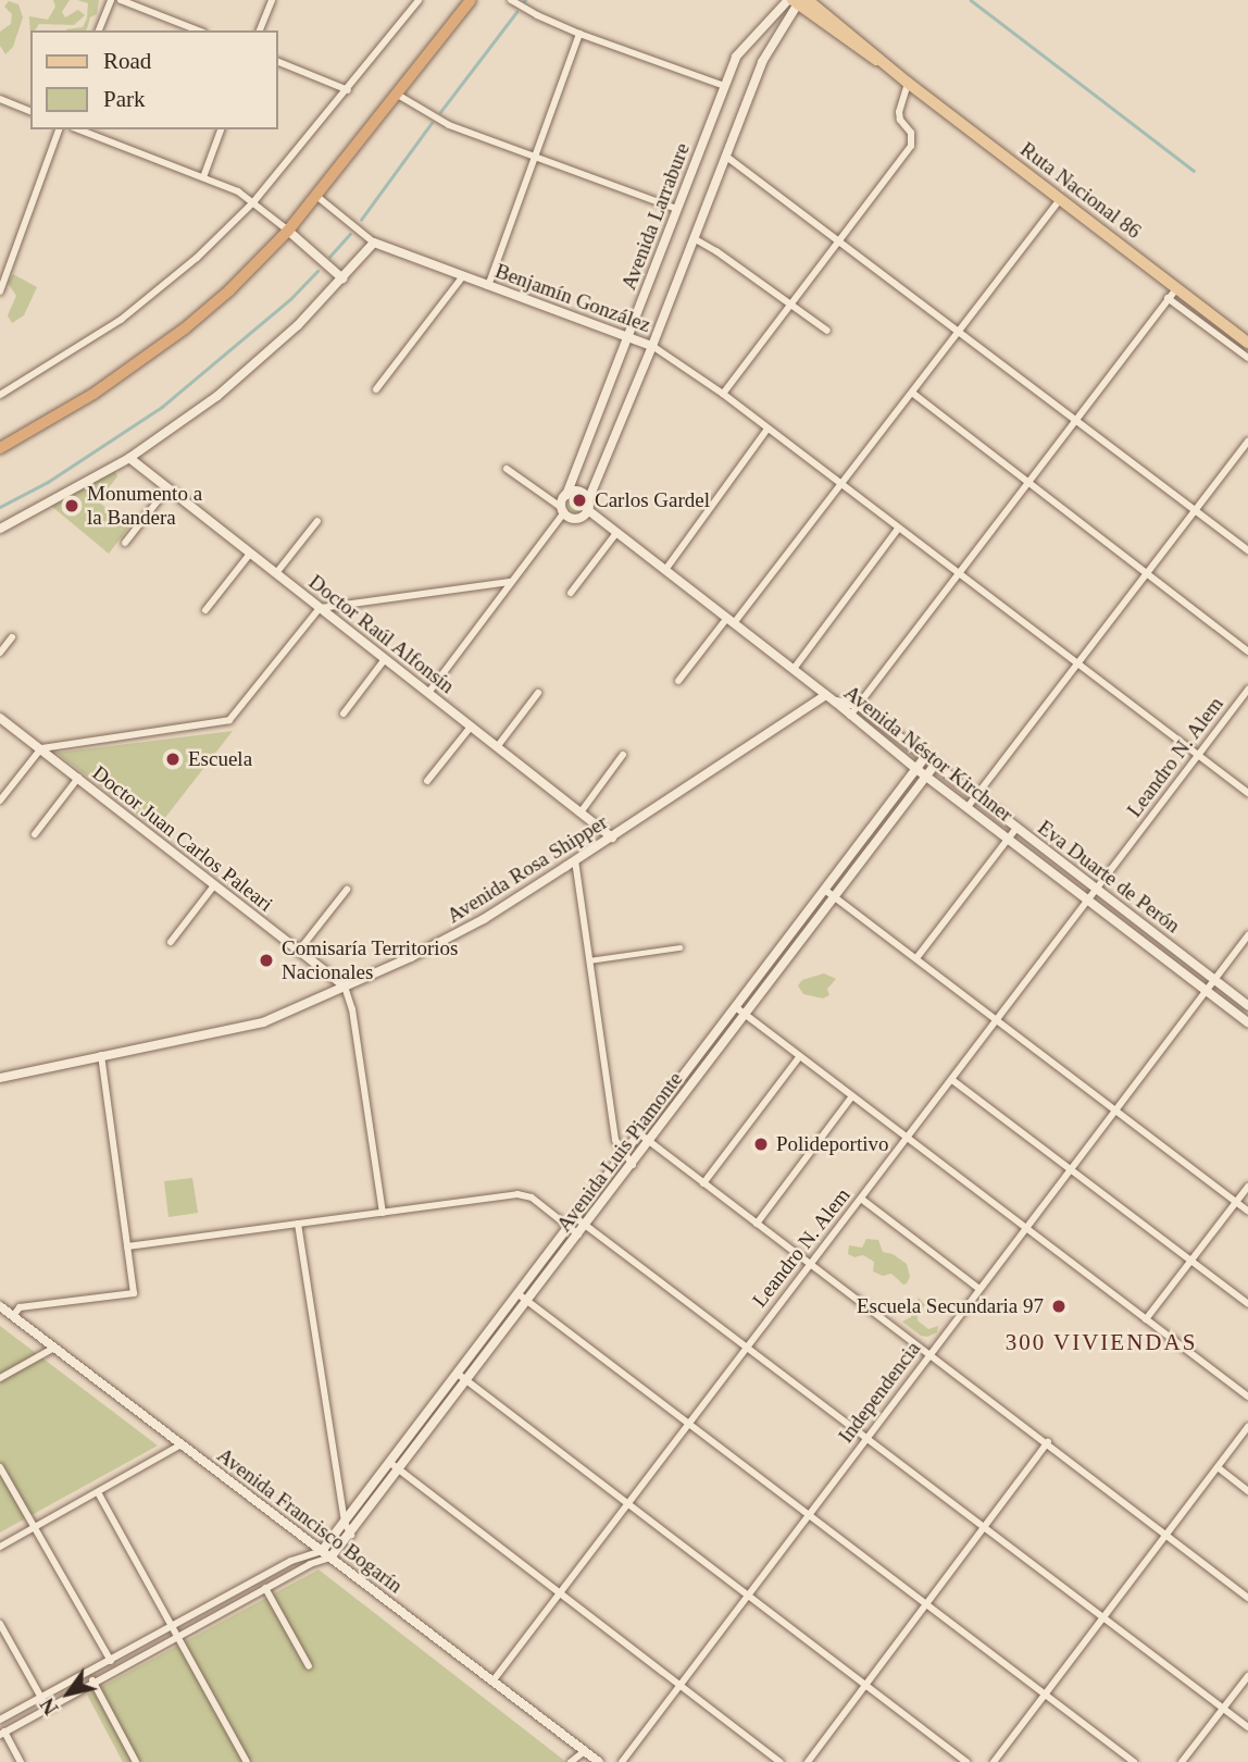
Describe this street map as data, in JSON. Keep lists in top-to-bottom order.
{
  "streets": {
    "main road": ["Ruta Nacional 86"],
    "street": [
      "Avenida Larrabure",
      "Benjamín González",
      "Doctor Raúl Alfonsín",
      "Avenida Néstor Kirchner",
      "Leandro N. Alem",
      "Doctor Juan Carlos Paleari",
      "Avenida Rosa Shipper",
      "Eva Duarte de Perón",
      "Avenida Luis Piamonte",
      "Independencia",
      "Avenida Francisco Bogarín"
    ]
  },
  "crossings": [
    ["Ruta Nacional 86", "Avenida Larrabure"],
    ["Avenida Larrabure", "Benjamín González"],
    ["Avenida Larrabure", "Avenida Néstor Kirchner"],
    ["Benjamín González", "Leandro N. Alem"],
    ["Doctor Raúl Alfonsín", "Avenida Rosa Shipper"],
    ["Avenida Néstor Kirchner", "Leandro N. Alem"],
    ["Avenida Néstor Kirchner", "Avenida Rosa Shipper"],
    ["Avenida Néstor Kirchner", "Eva Duarte de Perón"],
    ["Avenida Néstor Kirchner", "Avenida Luis Piamonte"],
    ["Avenida Néstor Kirchner", "Independencia"],
    ["Leandro N. Alem", "Eva Duarte de Perón"],
    ["Leandro N. Alem", "Avenida Francisco Bogarín"],
    ["Doctor Juan Carlos Paleari", "Avenida Rosa Shipper"],
    ["Eva Duarte de Perón", "Avenida Luis Piamonte"],
    ["Eva Duarte de Perón", "Independencia"],
    ["Avenida Luis Piamonte", "Avenida Francisco Bogarín"]
  ],
  "districts": ["300 VIVIENDAS"],
  "places": [
    "Carlos Gardel",
    "Monumento a la Bandera",
    "Escuela",
    "Comisaría Territorios Nacionales",
    "Polideportivo",
    "Escuela Secundaria 97"
  ],
  "legend": ["Road", "Park"],
  "north": "bottom left"
}
